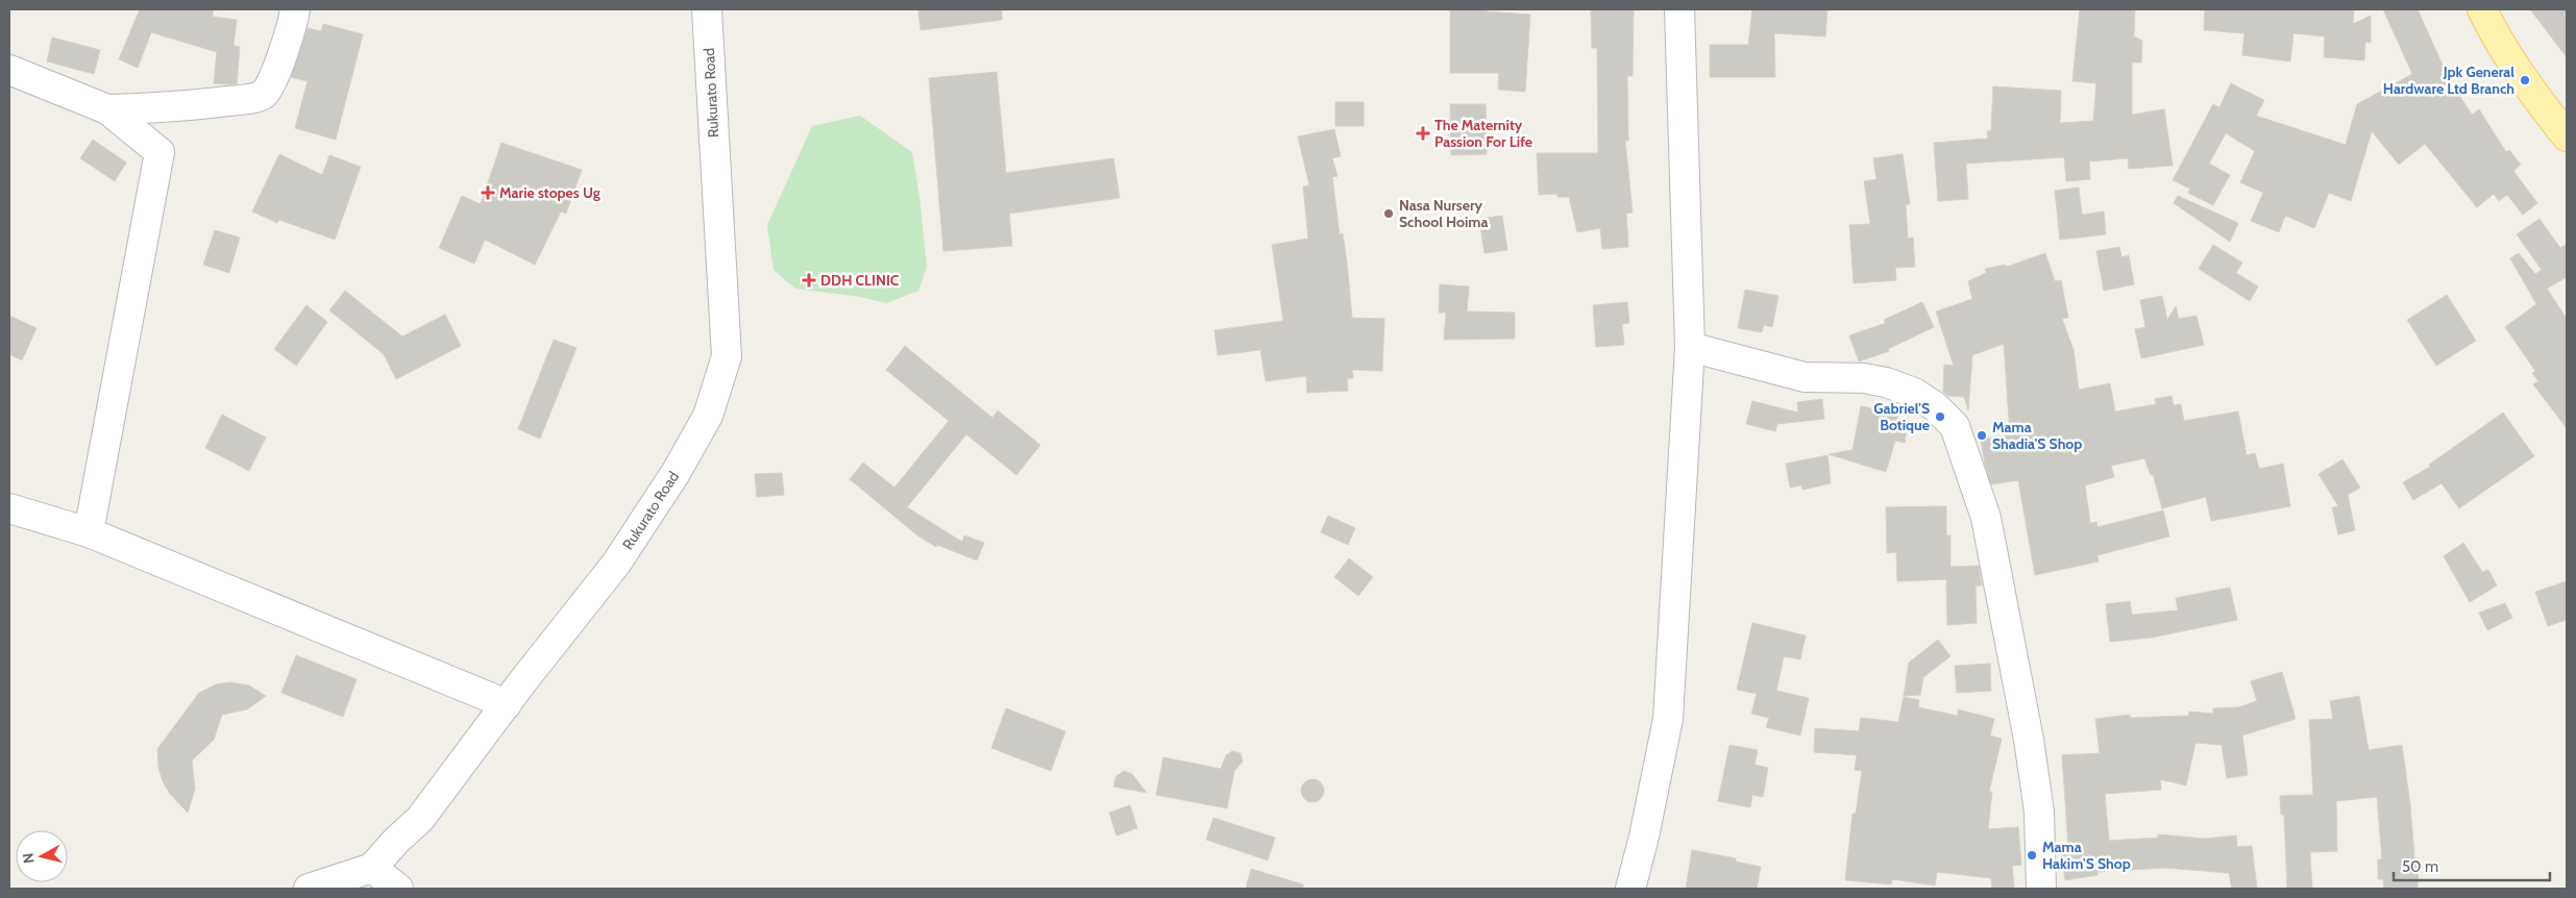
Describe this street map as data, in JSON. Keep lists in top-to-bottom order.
{
  "streets": {
    "street": ["Rukurato Road"]
  },
  "places": {
    "other": [
      "Jpk General Hardware Ltd Branch",
      "Nasa Nursery School Hoima",
      "Gabriel'S Botique",
      "Mama Shadia'S Shop",
      "Mama Hakim'S Shop"
    ],
    "health": ["The Maternity Passion For Life", "Marie stopes Ug", "DDH CLINIC"]
  },
  "scale_bar": "50 m",
  "north": "left"
}
